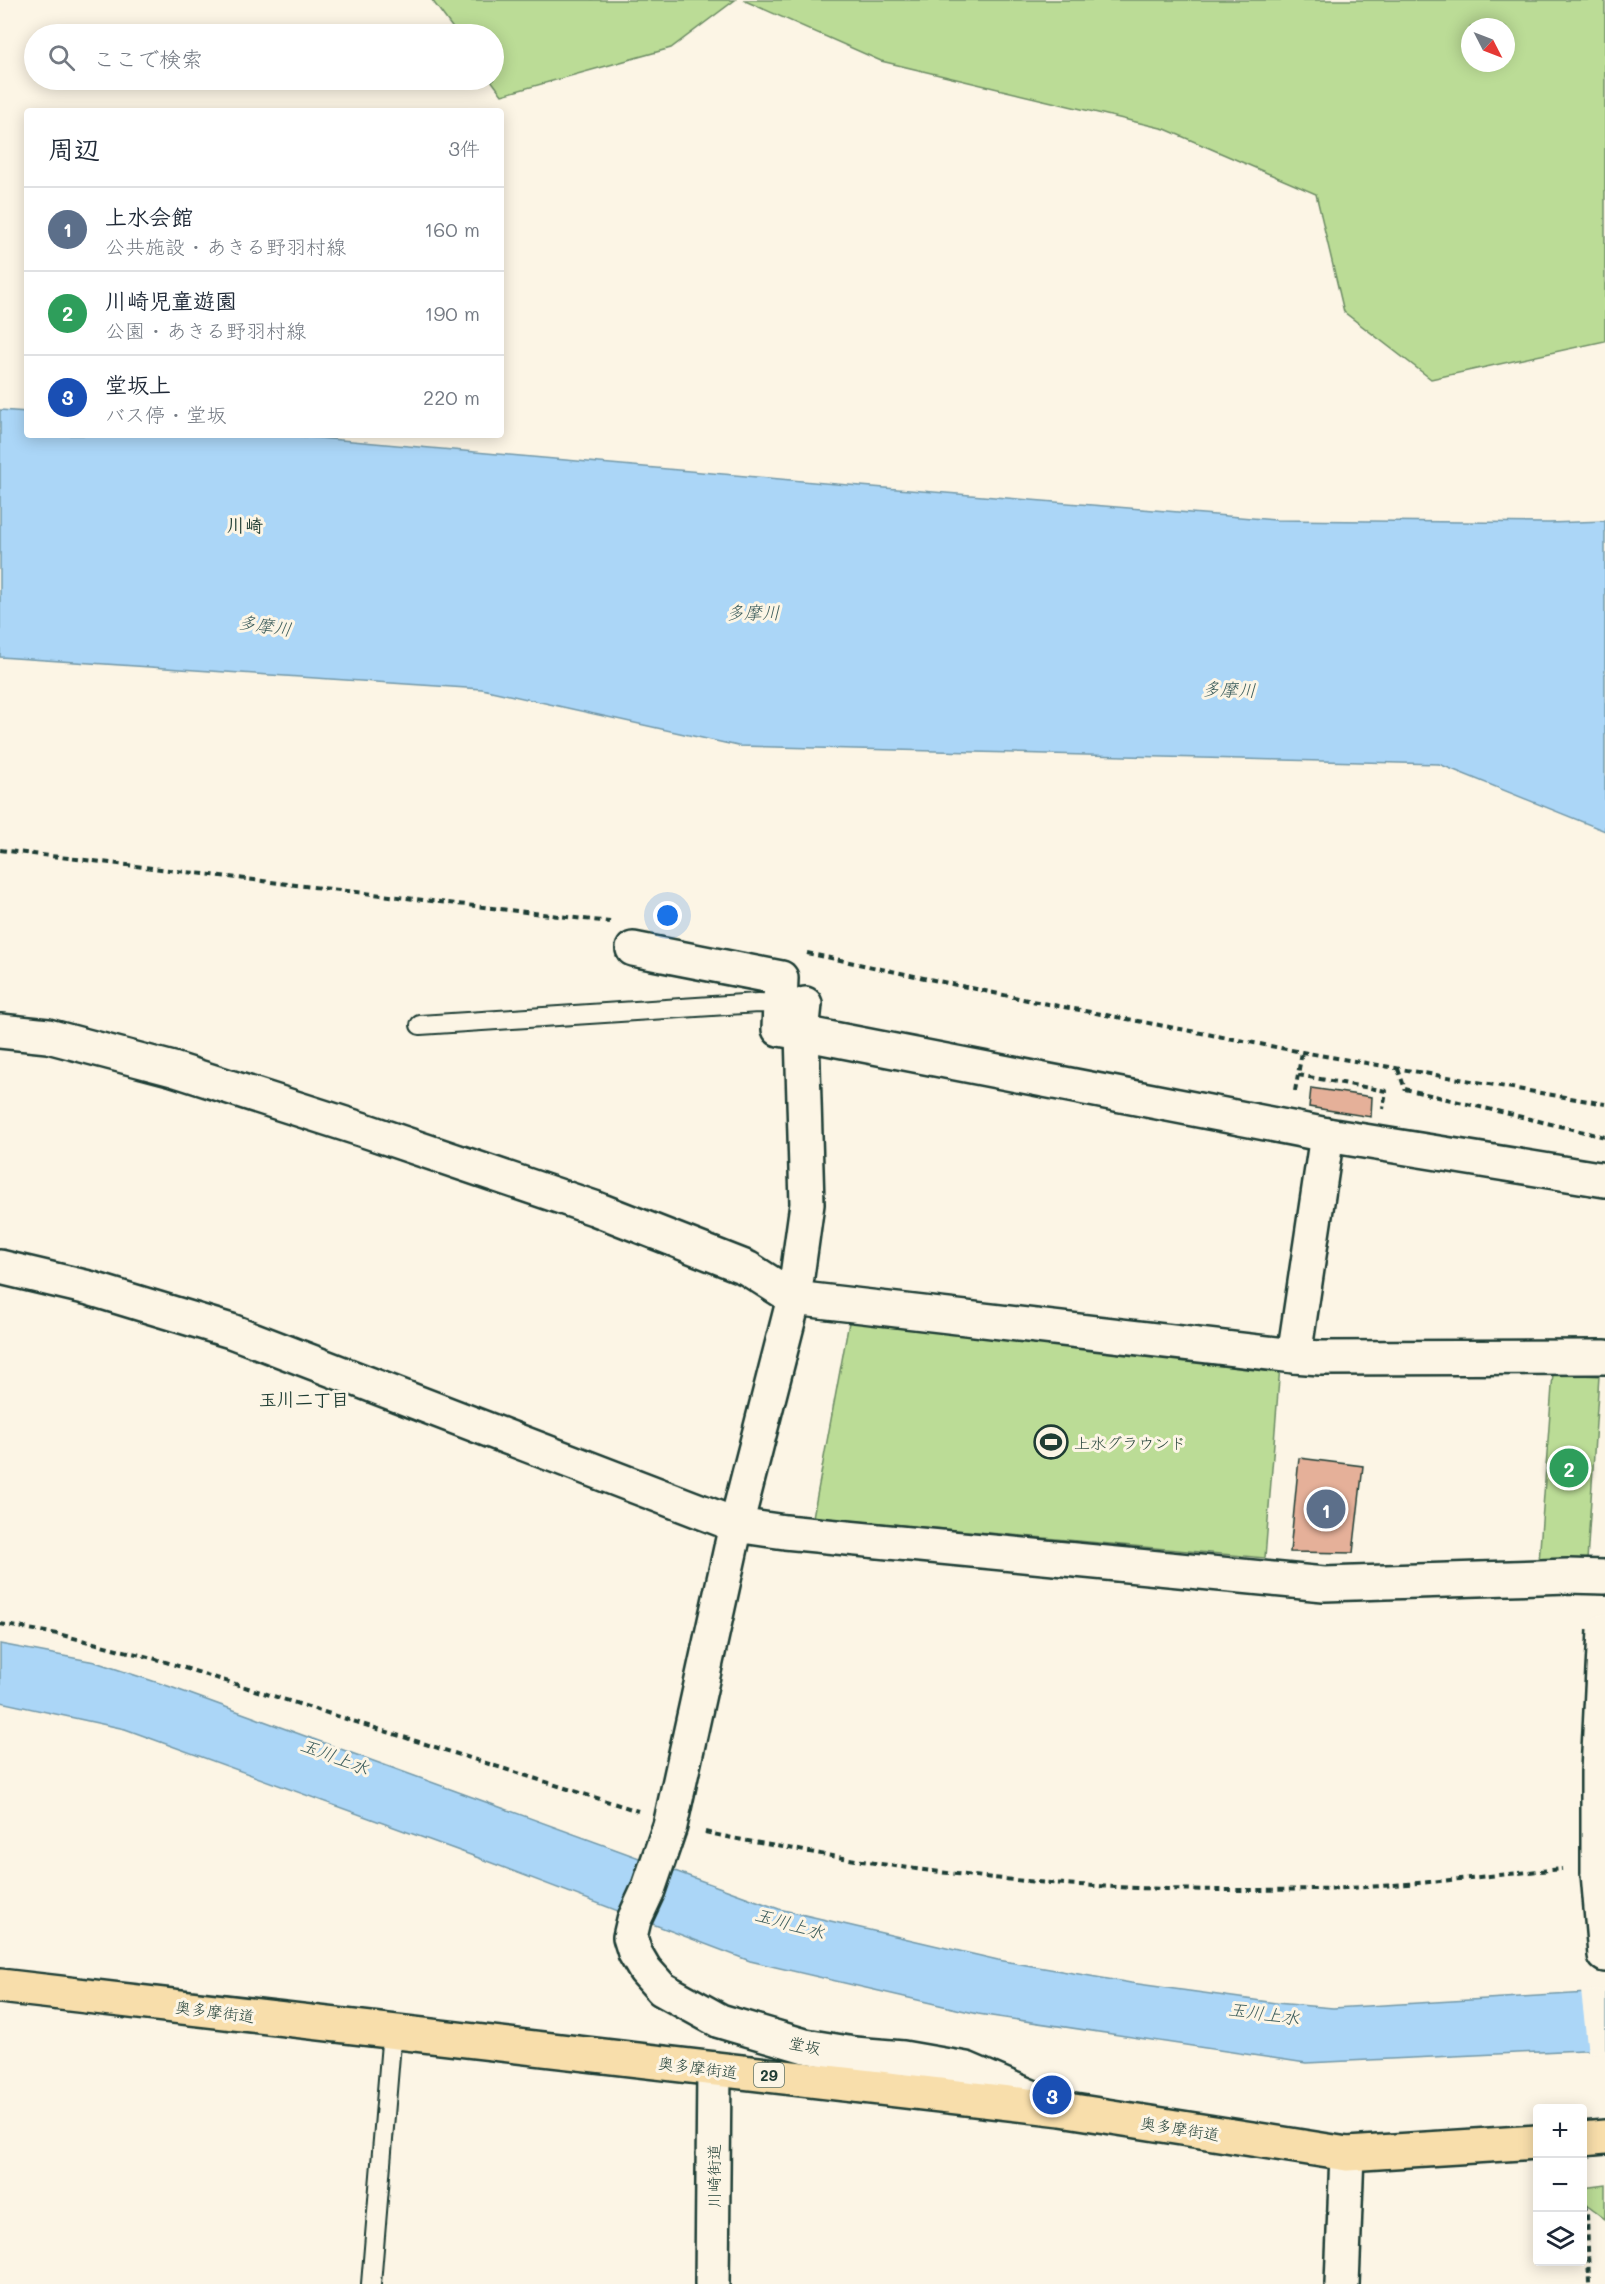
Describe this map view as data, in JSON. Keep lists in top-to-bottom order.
{
  "streets": {
    "main road": ["奥多摩街道", "29"],
    "street": ["堂坂", "川崎街道"]
  },
  "crossings": [
    ["奥多摩街道", "堂坂"],
    ["奥多摩街道", "川崎街道"]
  ],
  "districts": ["川崎", "玉川二丁目"],
  "water": ["多摩川", "玉川上水"],
  "places": {
    "sports": ["上水グラウンド"]
  },
  "north": "bottom right",
  "page": {
    "search": "ここで検索",
    "heading": ["周辺", "3件"],
    "list": [
      {
        "mark": "1",
        "name": "上水会館",
        "note": "公共施設 · あきる野羽村線",
        "value": "160 m"
      },
      {
        "mark": "2",
        "name": "川崎児童遊園",
        "note": "公園 · あきる野羽村線",
        "value": "190 m"
      },
      {
        "mark": "3",
        "name": "堂坂上",
        "note": "バス停 · 堂坂",
        "value": "220 m"
      }
    ],
    "pins": ["2", "1", "3"],
    "map_buttons": ["+", "−"]
  }
}
